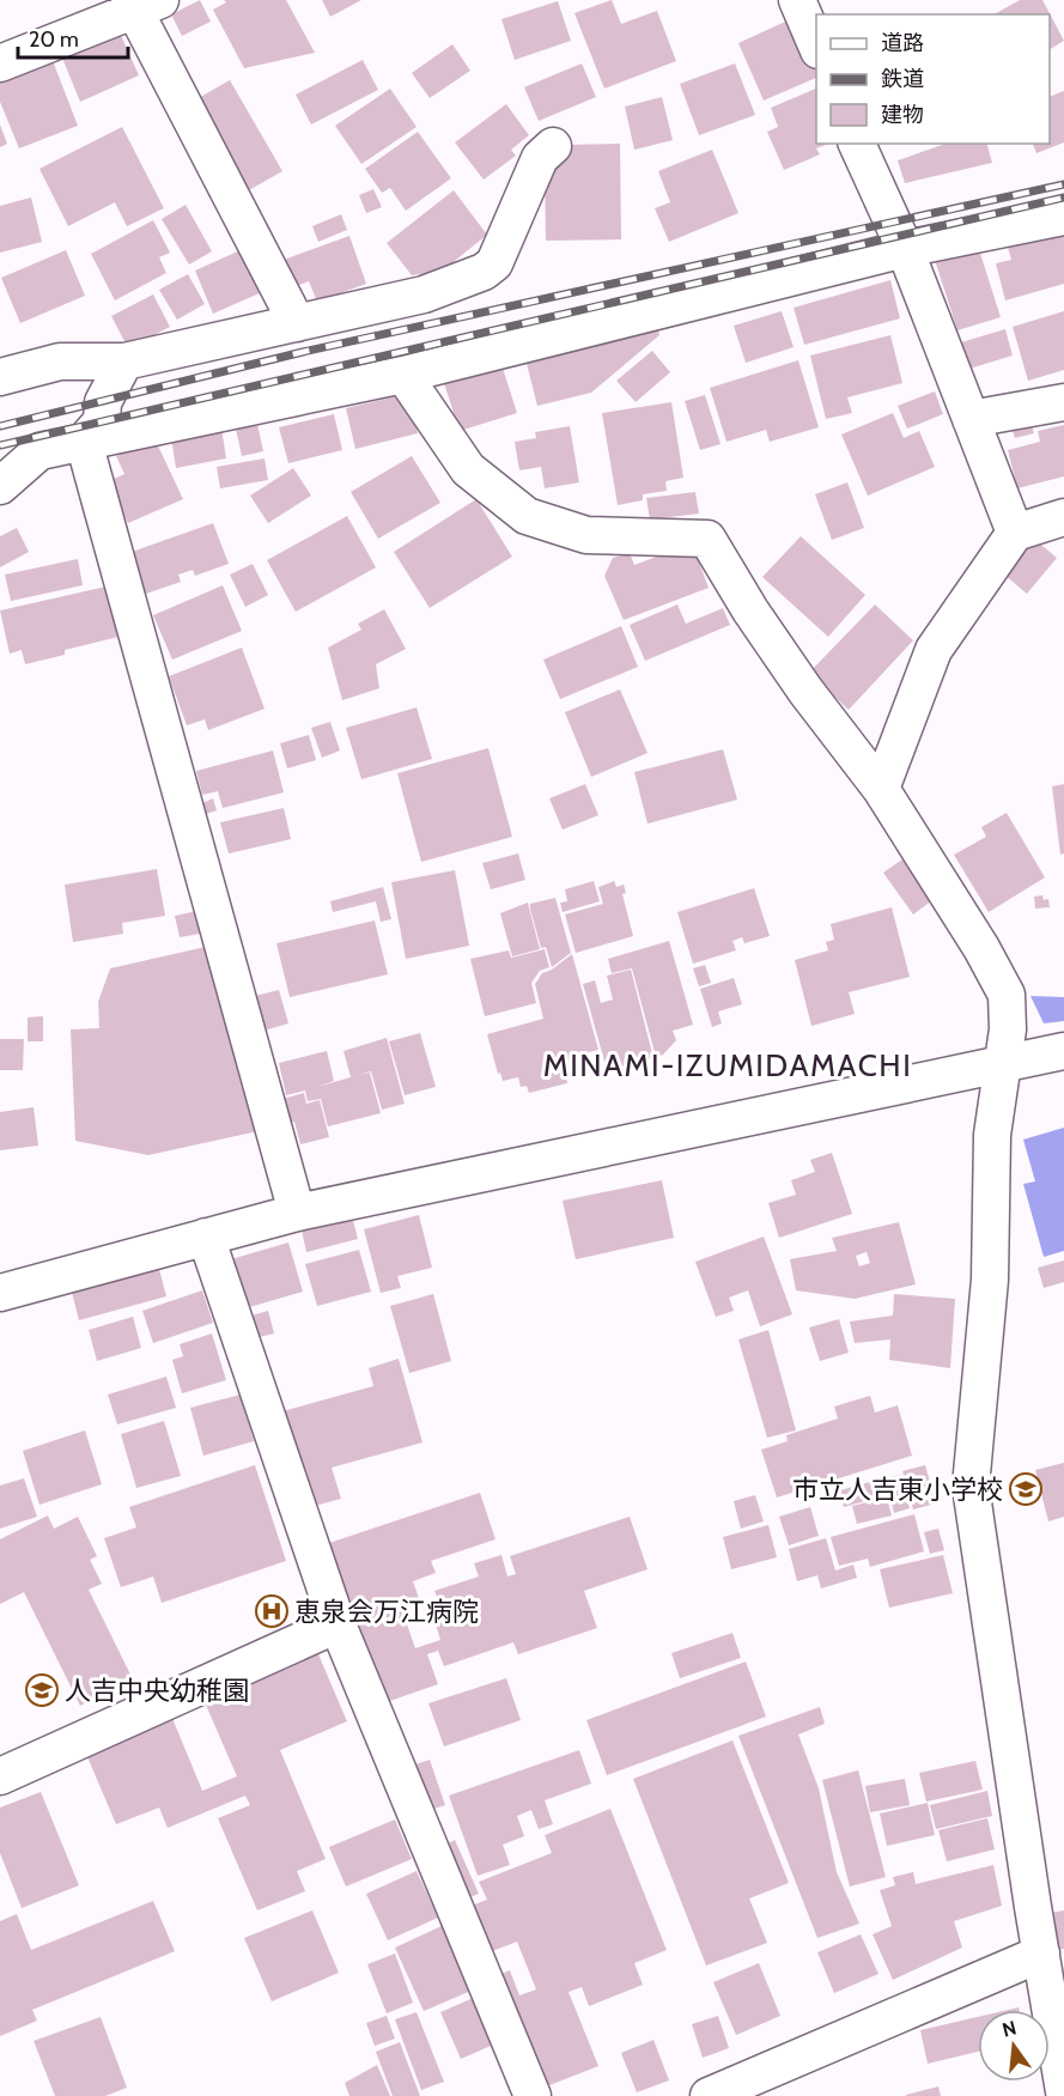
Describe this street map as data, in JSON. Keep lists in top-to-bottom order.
{
  "districts": ["MINAMI-IZUMIDAMACHI"],
  "places": {
    "school or university": ["市立人吉東小学校", "人吉中央幼稚園"],
    "hospital": ["恵泉会万江病院"]
  },
  "legend": ["道路", "鉄道", "建物"],
  "scale_bar": "20 m",
  "north": "top"
}
